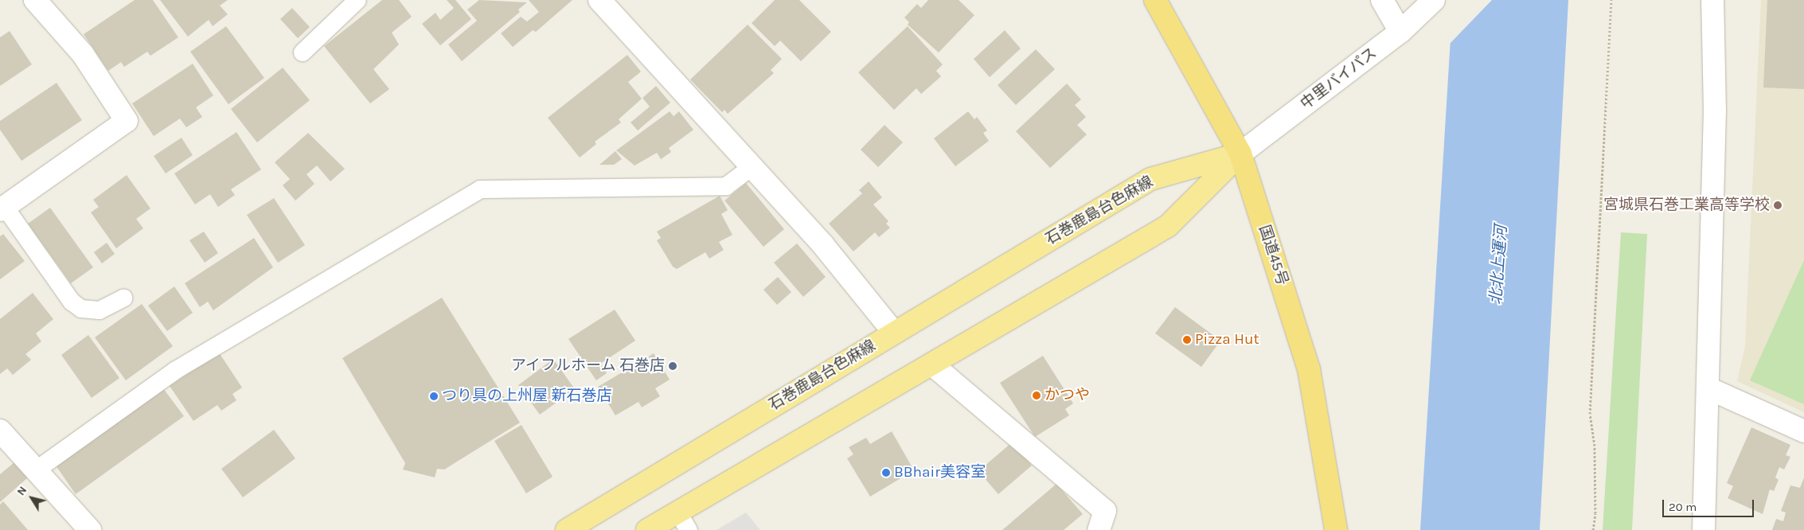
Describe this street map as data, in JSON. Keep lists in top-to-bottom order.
{
  "streets": {
    "highway": ["国道45号"],
    "main road": ["石巻鹿島台色麻線"],
    "street": ["中里バイパス"]
  },
  "crossings": [
    ["中里バイパス", "石巻鹿島台色麻線"],
    ["中里バイパス", "国道45号"],
    ["石巻鹿島台色麻線", "国道45号"]
  ],
  "water": ["北北上運河"],
  "places": [
    "宮城県石巻工業高等学校",
    "Pizza Hut",
    "アイフルホーム 石巻店",
    "かつや",
    "つり具の上州屋 新石巻店",
    "BBhair美容室"
  ],
  "scale_bar": "20 m",
  "north": "top left"
}
